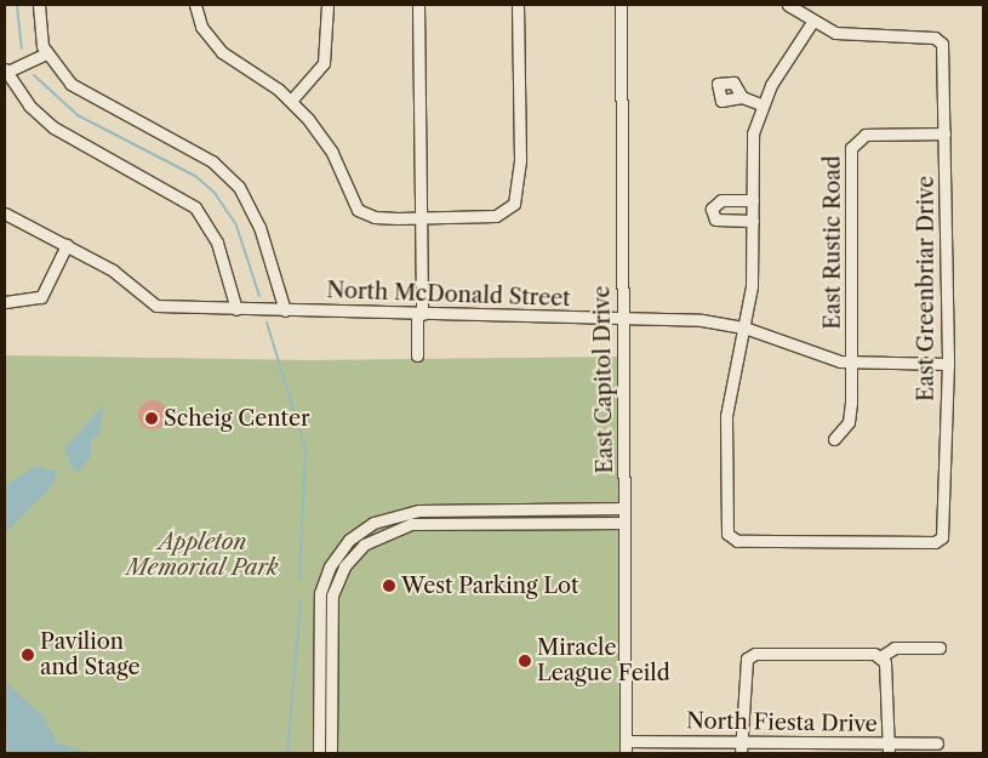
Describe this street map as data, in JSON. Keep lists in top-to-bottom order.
{
  "streets": {
    "street": [
      "East Rustic Road",
      "East Greenbriar Drive",
      "North McDonald Street",
      "East Capitol Drive",
      "North Fiesta Drive"
    ]
  },
  "crossings": [
    ["East Rustic Road", "East Greenbriar Drive"],
    ["East Rustic Road", "North McDonald Street"],
    ["East Greenbriar Drive", "North McDonald Street"],
    ["North McDonald Street", "East Capitol Drive"],
    ["East Capitol Drive", "North Fiesta Drive"]
  ],
  "parks": ["Appleton Memorial Park"],
  "places": [
    "Scheig Center",
    "West Parking Lot",
    "Pavilion and Stage",
    "Miracle League Feild"
  ]
}
